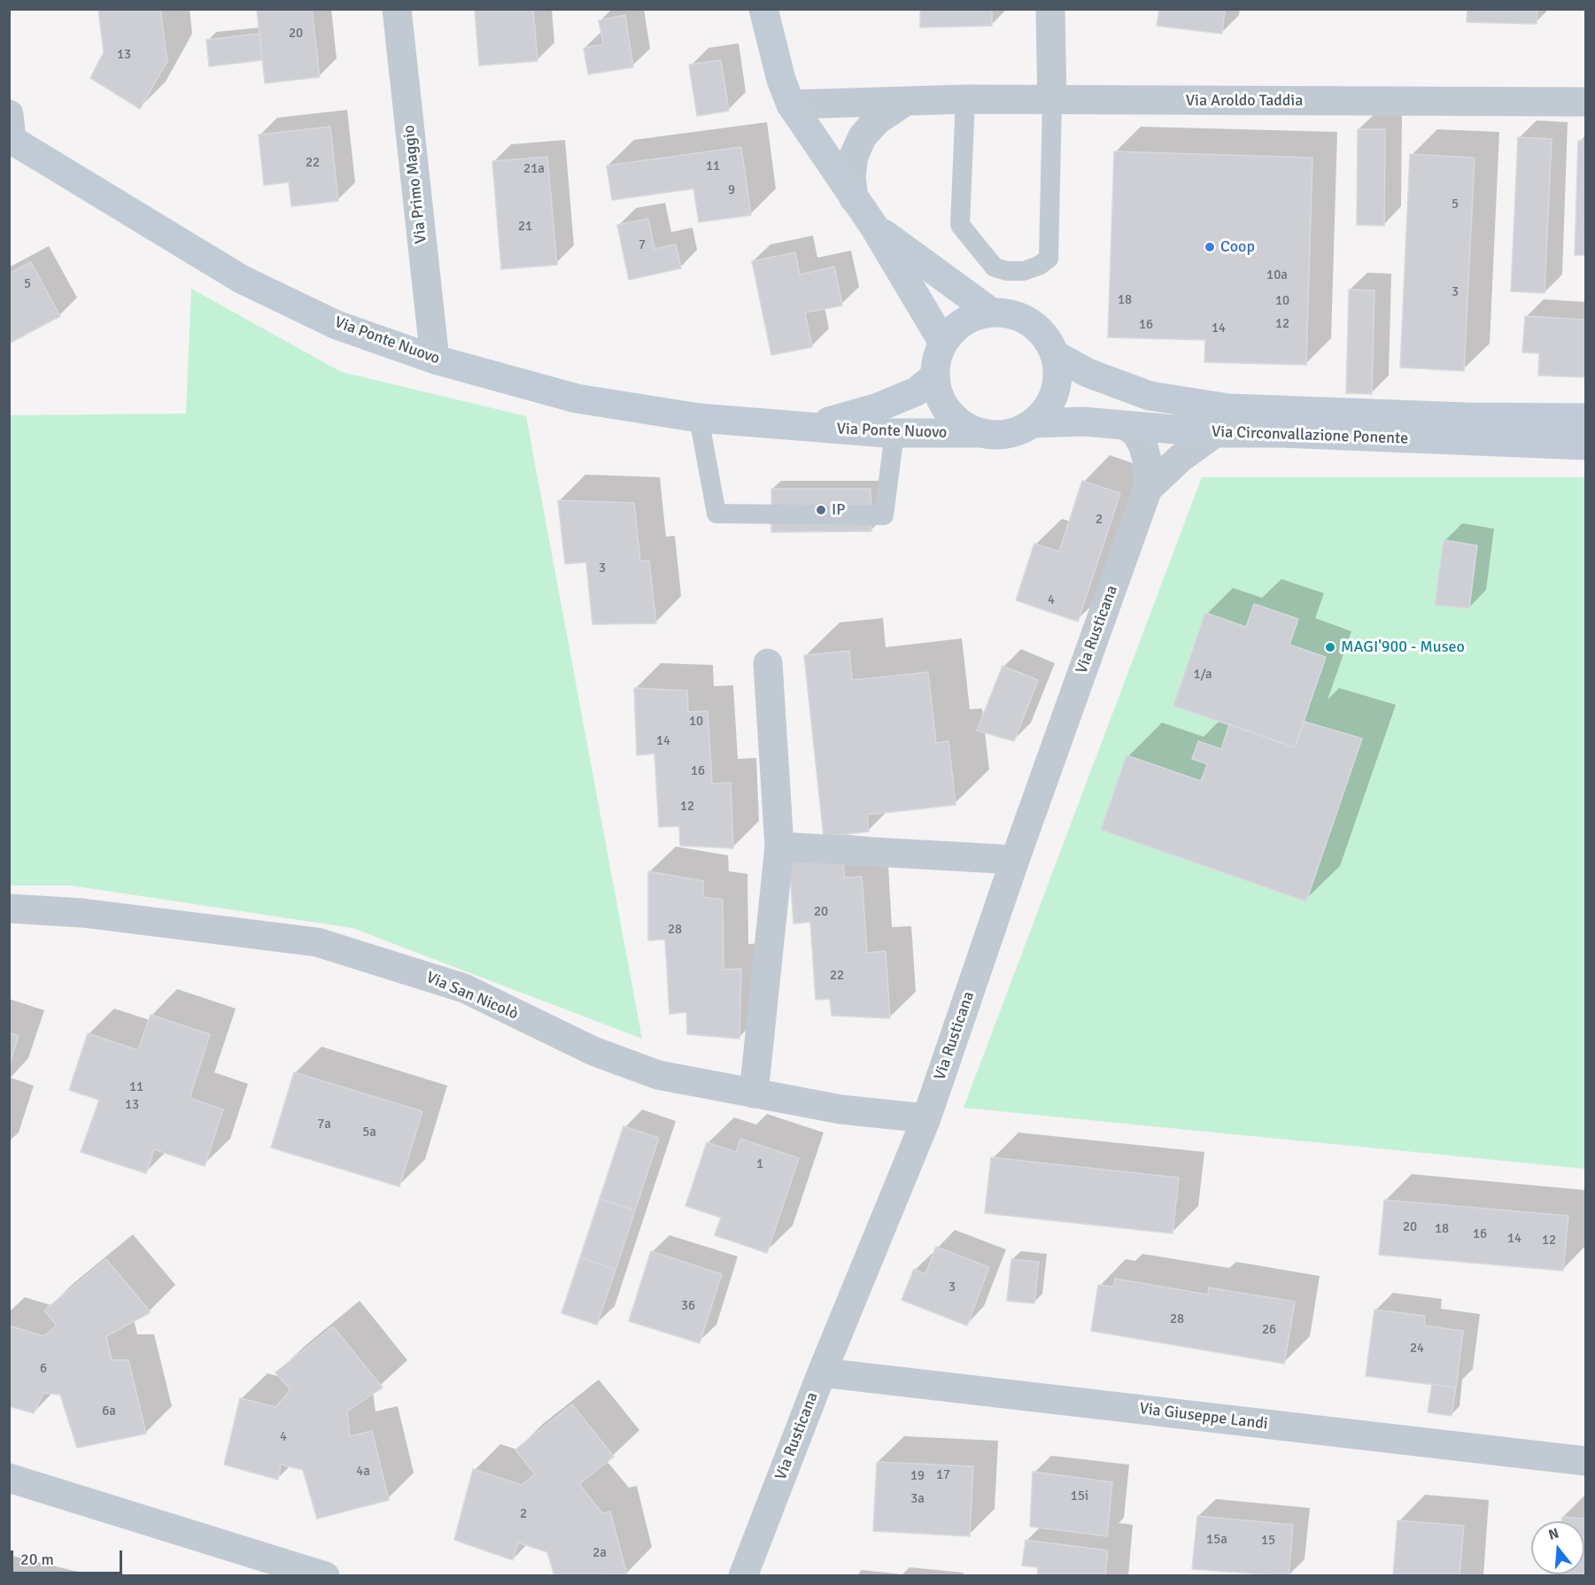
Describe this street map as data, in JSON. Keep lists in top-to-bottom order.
{
  "streets": {
    "main road": ["Via Ponte Nuovo", "Via Circonvallazione Ponente"],
    "street": [
      "Via Aroldo Taddia",
      "Via Primo Maggio",
      "Via Rusticana",
      "Via San Nicolò",
      "Via Giuseppe Landi"
    ]
  },
  "crossings": [
    ["Via Primo Maggio", "Via Ponte Nuovo"],
    ["Via Ponte Nuovo", "Via Circonvallazione Ponente"],
    ["Via Circonvallazione Ponente", "Via Rusticana"],
    ["Via Rusticana", "Via San Nicolò"],
    ["Via Rusticana", "Via Giuseppe Landi"]
  ],
  "places": ["Coop", "IP", "MAGI'900 - Museo"],
  "house_numbers": [
    "20",
    "13",
    "22",
    "11",
    "21a",
    "9",
    "5",
    "21",
    "7",
    "10a",
    "5",
    "3",
    "18",
    "10",
    "12",
    "16",
    "14",
    "2",
    "3",
    "4",
    "1/a",
    "10",
    "14",
    "16",
    "12",
    "20",
    "28",
    "22",
    "11",
    "13",
    "7a",
    "5a",
    "1",
    "20",
    "18",
    "16",
    "14",
    "12",
    "3",
    "36",
    "28",
    "26",
    "24",
    "6",
    "6a",
    "4",
    "4a",
    "17",
    "19",
    "15i",
    "3a",
    "2",
    "15a",
    "15",
    "2a"
  ],
  "scale_bar": "20 m",
  "north": "top"
}
